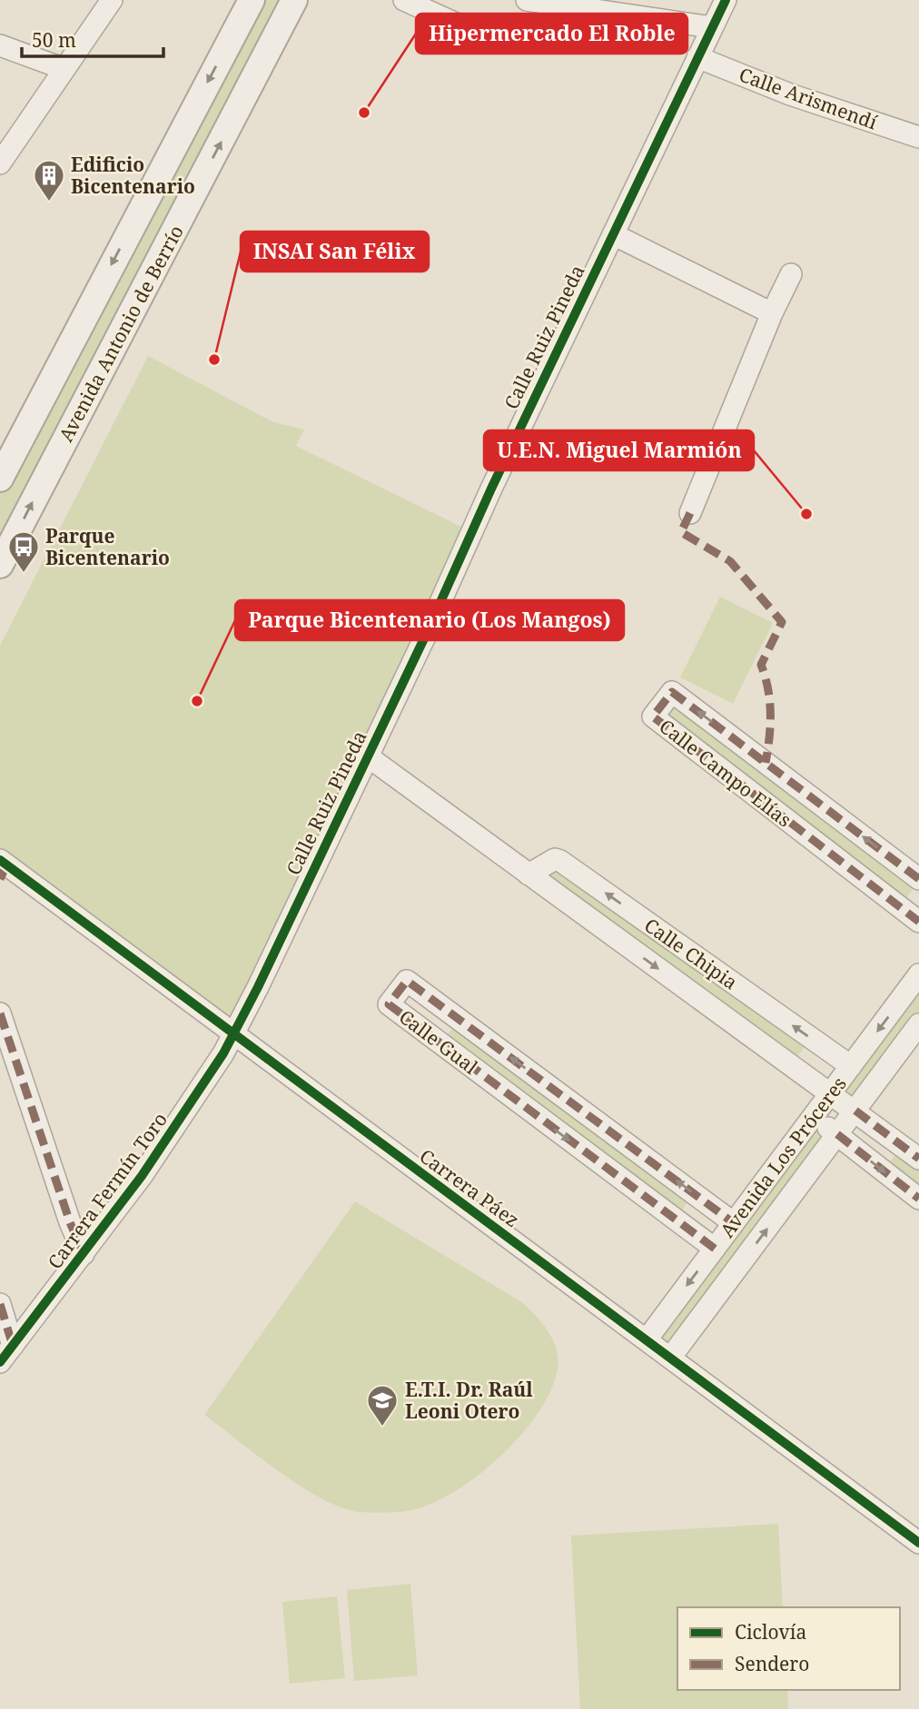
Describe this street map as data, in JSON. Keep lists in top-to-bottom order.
{
  "streets": {
    "street": [
      "Calle Arismendí",
      "Avenida Antonio de Berrío",
      "Calle Ruiz Pineda",
      "Calle Campo Elías",
      "Calle Chipia",
      "Calle Gual",
      "Avenida Los Próceres",
      "Carrera Páez",
      "Carrera Fermín Toro"
    ]
  },
  "crossings": [
    ["Calle Arismendí", "Calle Ruiz Pineda"],
    ["Calle Ruiz Pineda", "Calle Chipia"],
    ["Calle Ruiz Pineda", "Carrera Páez"],
    ["Calle Ruiz Pineda", "Carrera Fermín Toro"],
    ["Calle Chipia", "Avenida Los Próceres"],
    ["Calle Gual", "Avenida Los Próceres"],
    ["Avenida Los Próceres", "Carrera Páez"],
    ["Carrera Páez", "Carrera Fermín Toro"]
  ],
  "places": {
    "other": [
      "Hipermercado El Roble",
      "INSAI San Félix",
      "U.E.N. Miguel Marmión",
      "Parque Bicentenario (Los Mangos)"
    ],
    "building": ["Edificio Bicentenario"],
    "bus stop": ["Parque Bicentenario"],
    "school or university": ["E.T.I. Dr. Raúl Leoni Otero"]
  },
  "legend": ["Ciclovía", "Sendero"],
  "scale_bar": "50 m"
}
